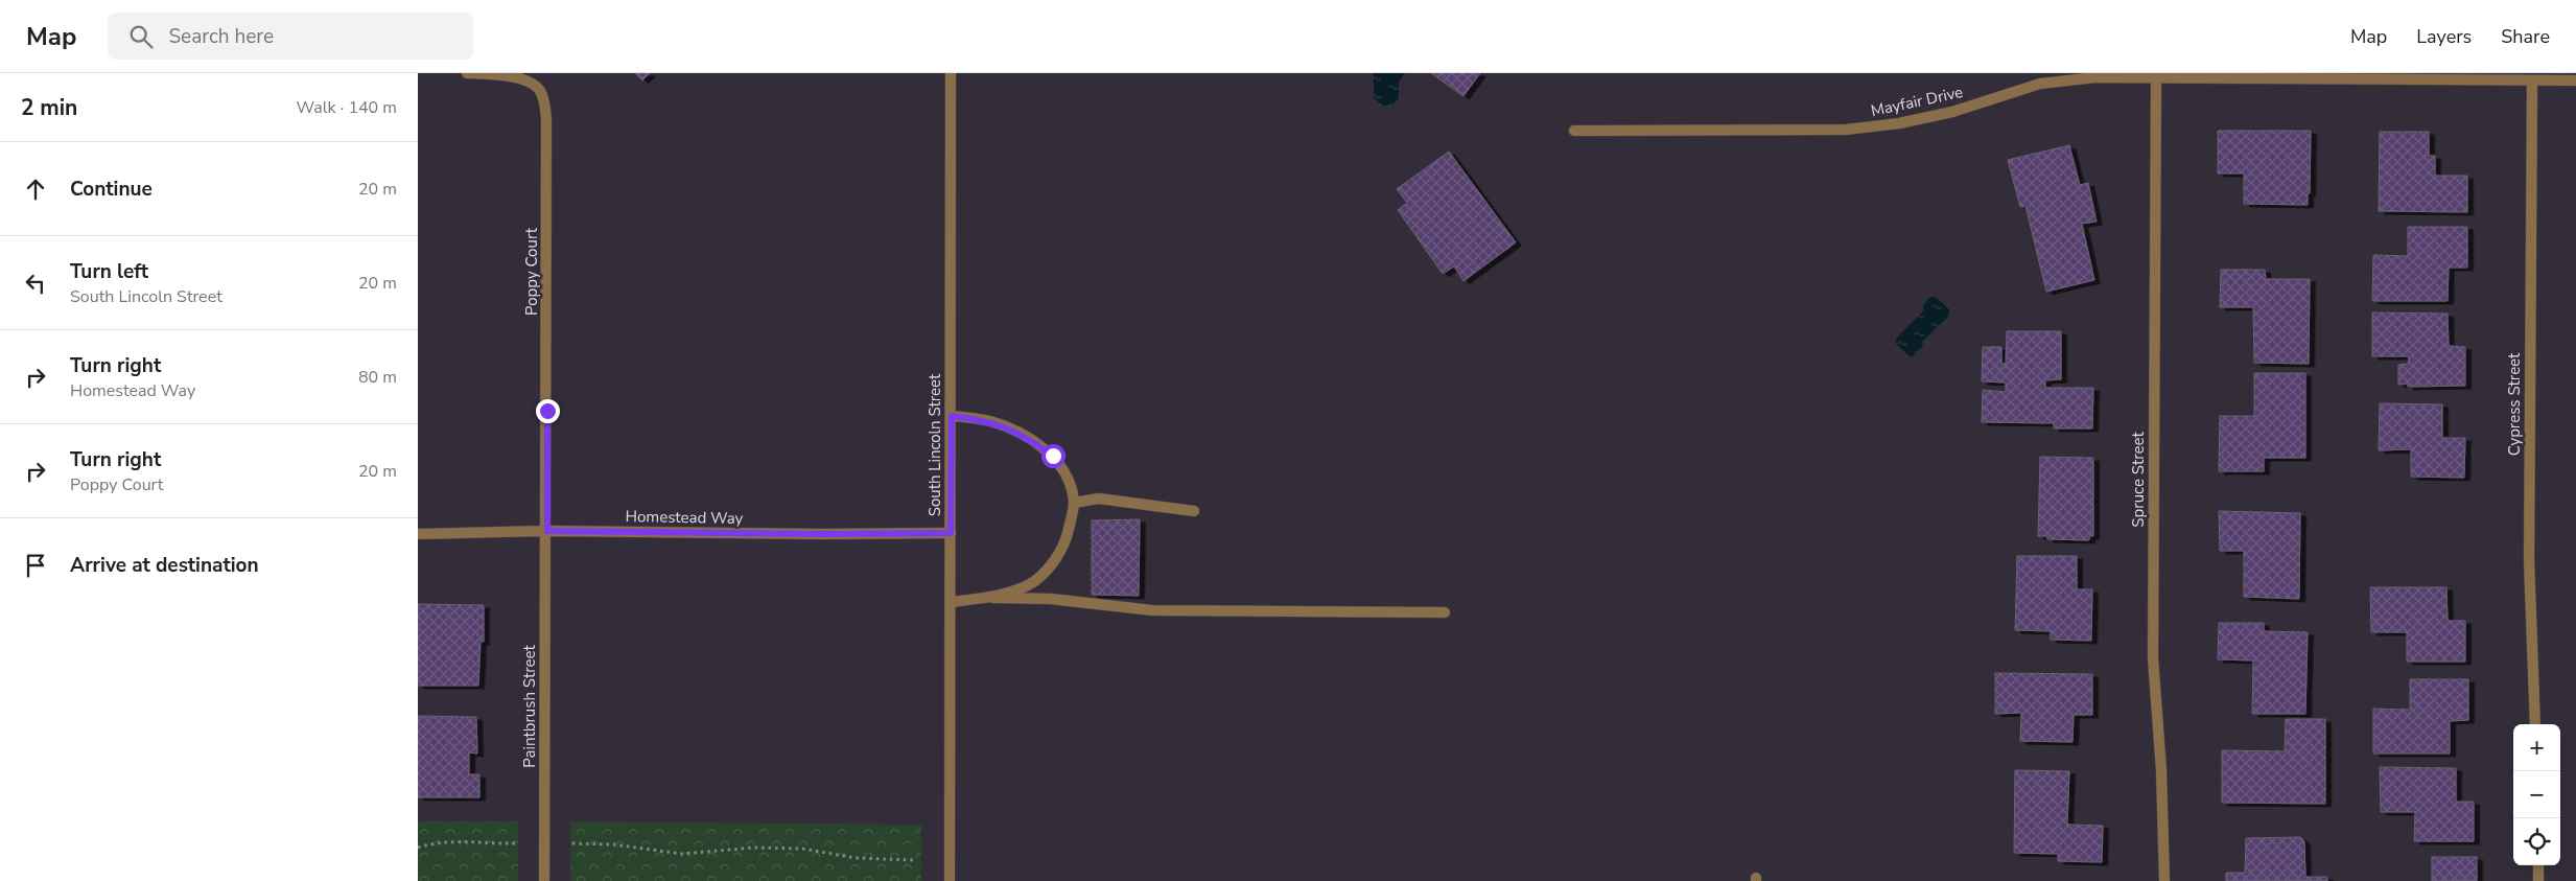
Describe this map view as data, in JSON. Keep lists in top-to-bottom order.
{
  "streets": {
    "street": [
      "Mayfair Drive",
      "Poppy Court",
      "Cypress Street",
      "South Lincoln Street",
      "Spruce Street",
      "Homestead Way",
      "Paintbrush Street"
    ]
  },
  "crossings": [
    ["Mayfair Drive", "Cypress Street"],
    ["Mayfair Drive", "Spruce Street"],
    ["Poppy Court", "Homestead Way"],
    ["Poppy Court", "Paintbrush Street"],
    ["South Lincoln Street", "Homestead Way"],
    ["Homestead Way", "Paintbrush Street"]
  ],
  "page": {
    "header": "Map",
    "search": "Search here",
    "nav": ["Map", "Layers", "Share"],
    "heading": ["2 min", "Walk · 140 m"],
    "list": [
      ["Continue", "20 m"],
      ["Turn left", "South Lincoln Street", "20 m"],
      ["Turn right", "Homestead Way", "80 m"],
      ["Turn right", "Poppy Court", "20 m"],
      "Arrive at destination"
    ],
    "map_buttons": ["+", "−"]
  }
}
